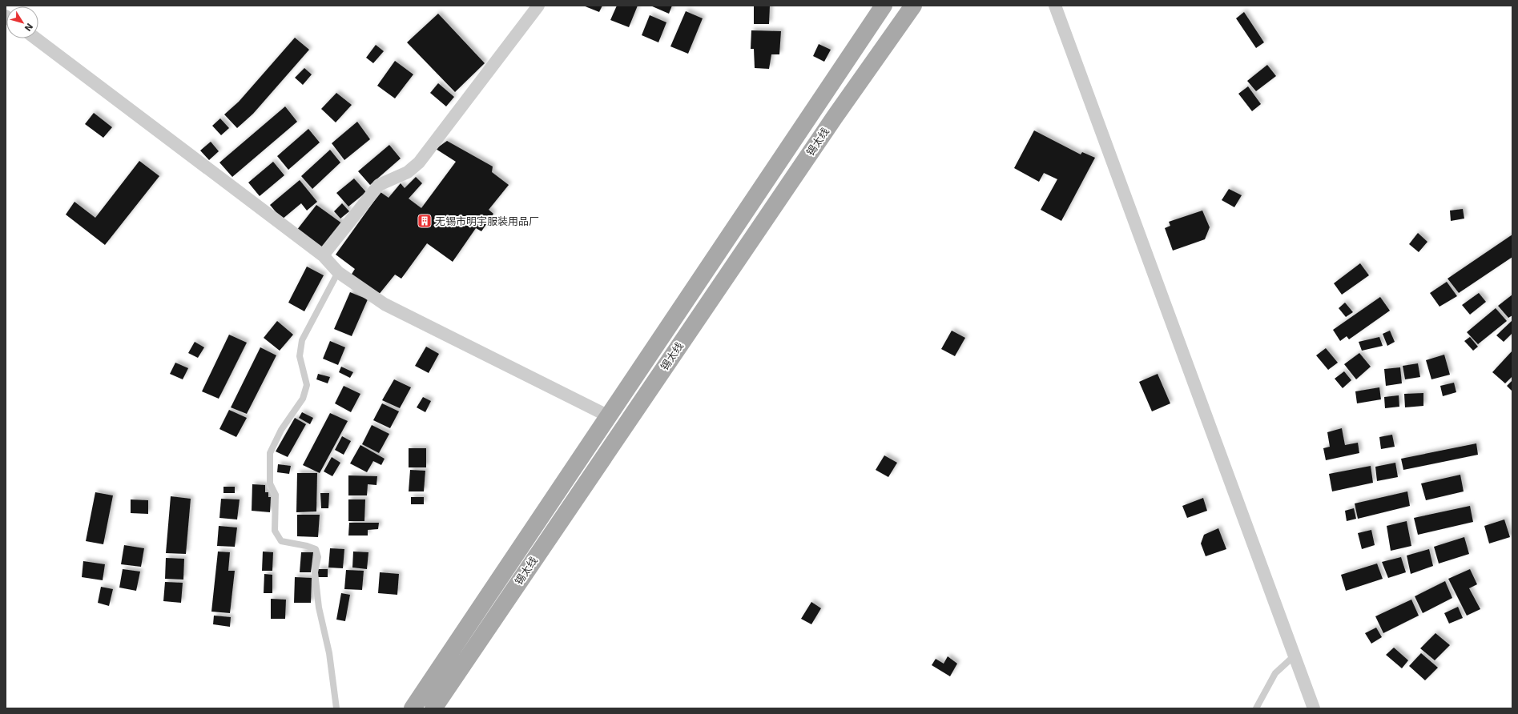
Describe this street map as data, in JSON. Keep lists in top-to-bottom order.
{
  "streets": {
    "main road": ["锡太线"]
  },
  "places": {
    "building": ["无锡市明宇服装用品厂"]
  },
  "north": "bottom right"
}
